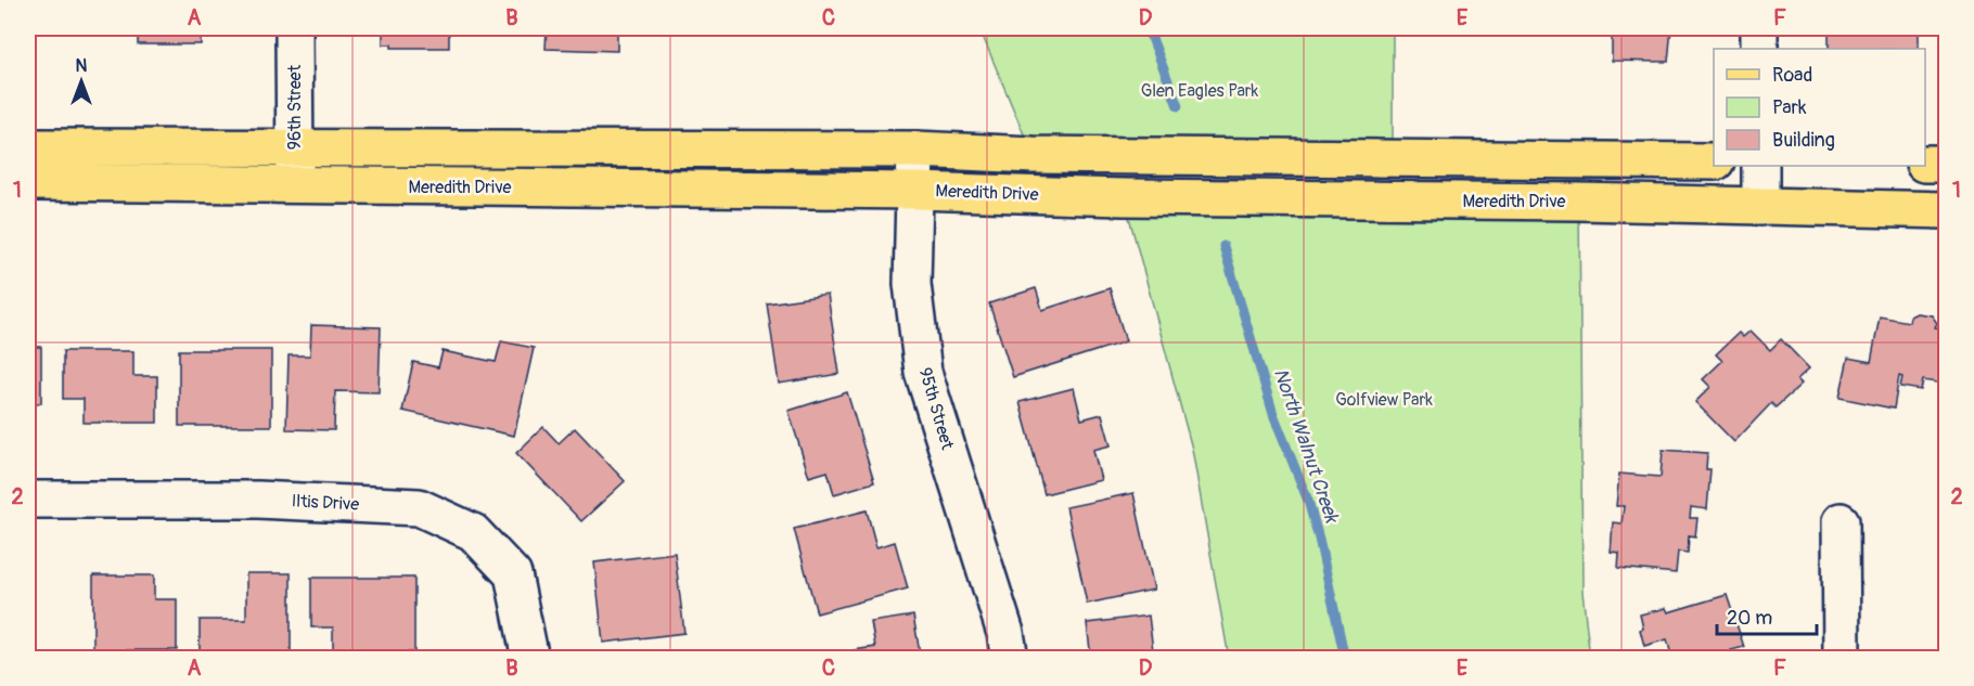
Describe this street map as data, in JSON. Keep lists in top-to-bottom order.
{
  "streets": {
    "main road": ["Meredith Drive"],
    "street": ["96th Street", "95th Street", "Iltis Drive"]
  },
  "crossings": [
    ["96th Street", "Meredith Drive"],
    ["Meredith Drive", "95th Street"]
  ],
  "water": ["North Walnut Creek"],
  "parks": ["Glen Eagles Park", "Golfview Park"],
  "legend": ["Road", "Park", "Building"],
  "scale_bar": "20 m",
  "north": "top",
  "grid": {
    "columns": [
      "A",
      "B",
      "C",
      "D",
      "E",
      "F"
    ],
    "rows": ["1", "2"]
  }
}
